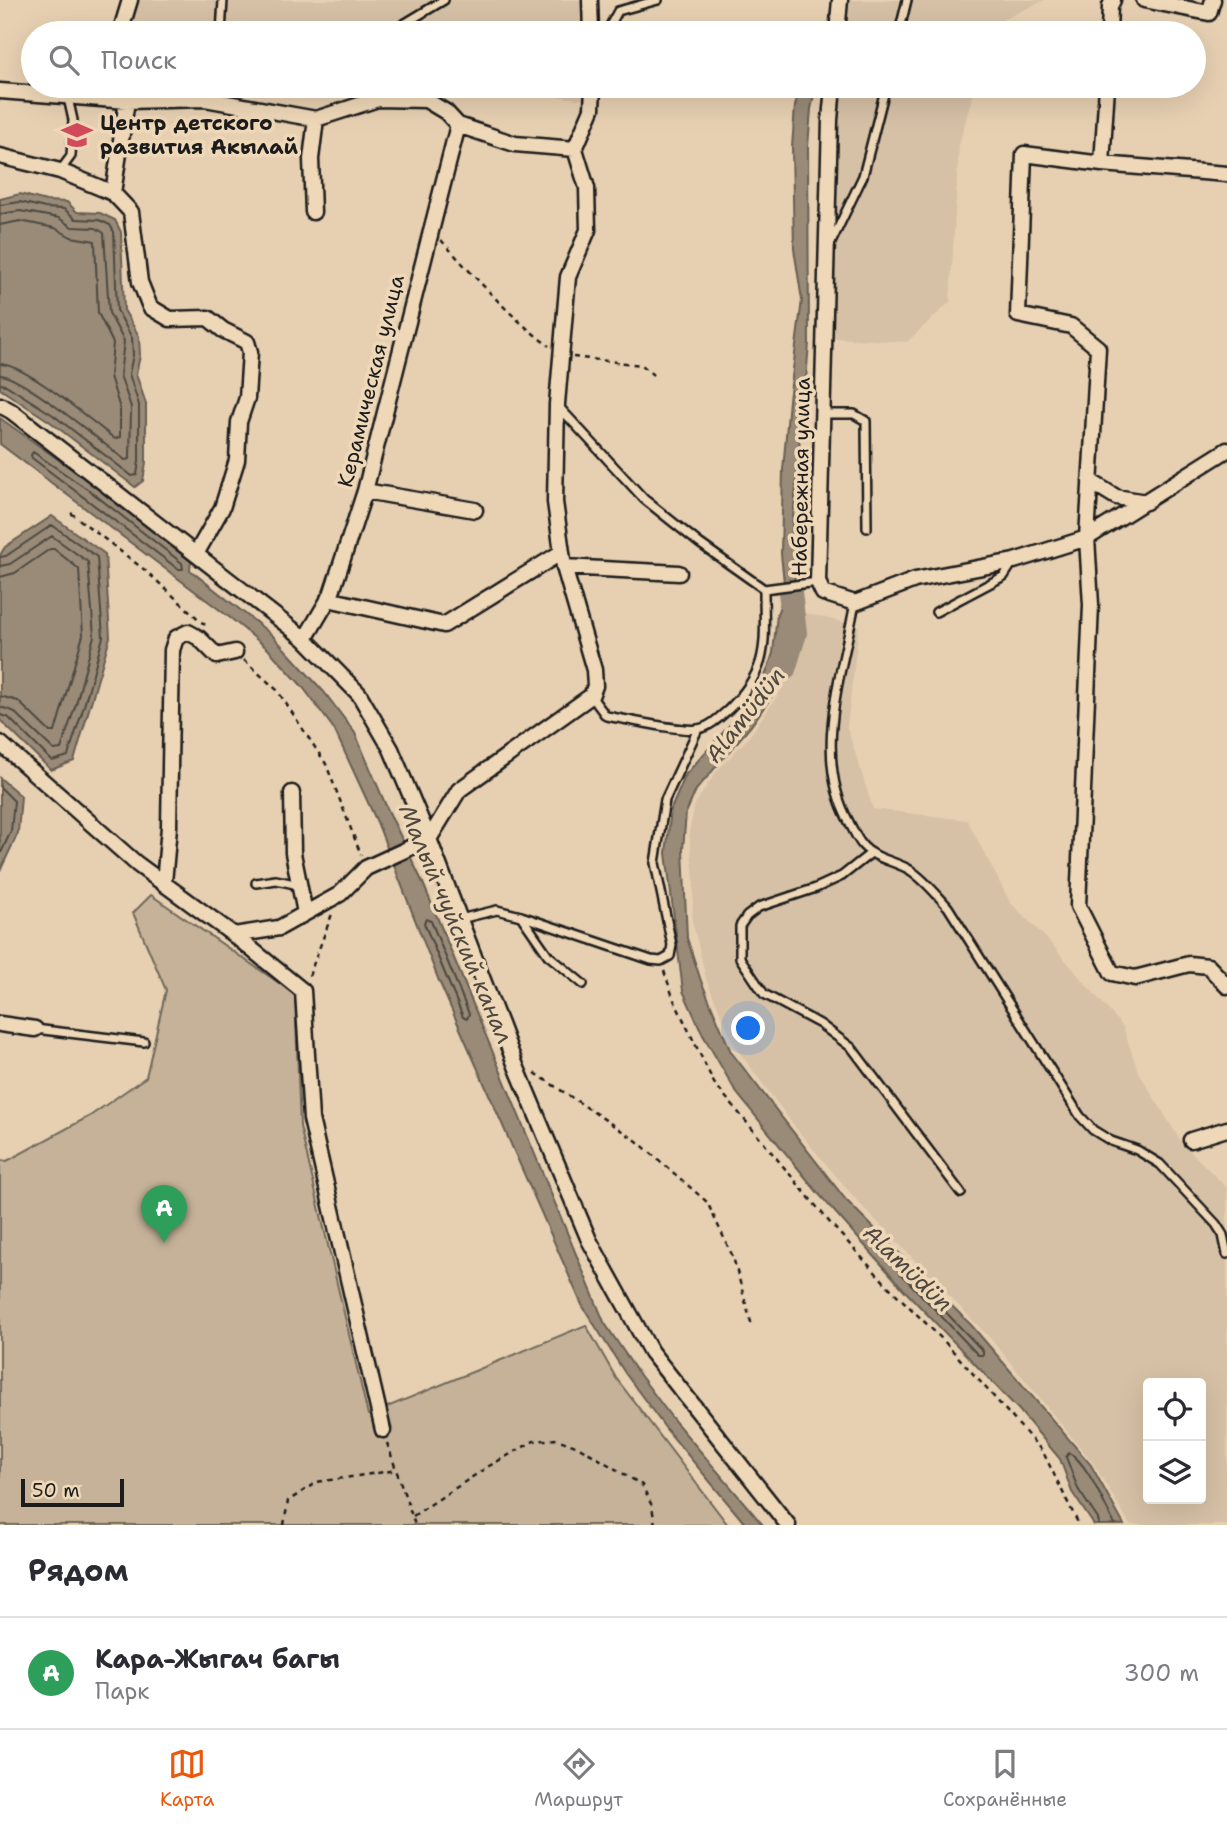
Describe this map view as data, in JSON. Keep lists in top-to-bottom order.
{
  "streets": {
    "street": ["Керамическая улица", "Набережная улица"]
  },
  "water": ["Alamüdün", "Малый чуйский канал"],
  "places": {
    "school or university": ["Центр детского развития Акылай"]
  },
  "scale_bar": "50 m",
  "page": {
    "search": "Поиск",
    "pins": "A",
    "scale": "50 m",
    "heading": "Рядом",
    "list": [
      {
        "mark": "A",
        "name": "Кара-Жыгач багы",
        "note": "Парк",
        "value": "300 m"
      }
    ],
    "nav": ["Карта", "Маршрут", "Сохранённые"]
  }
}
